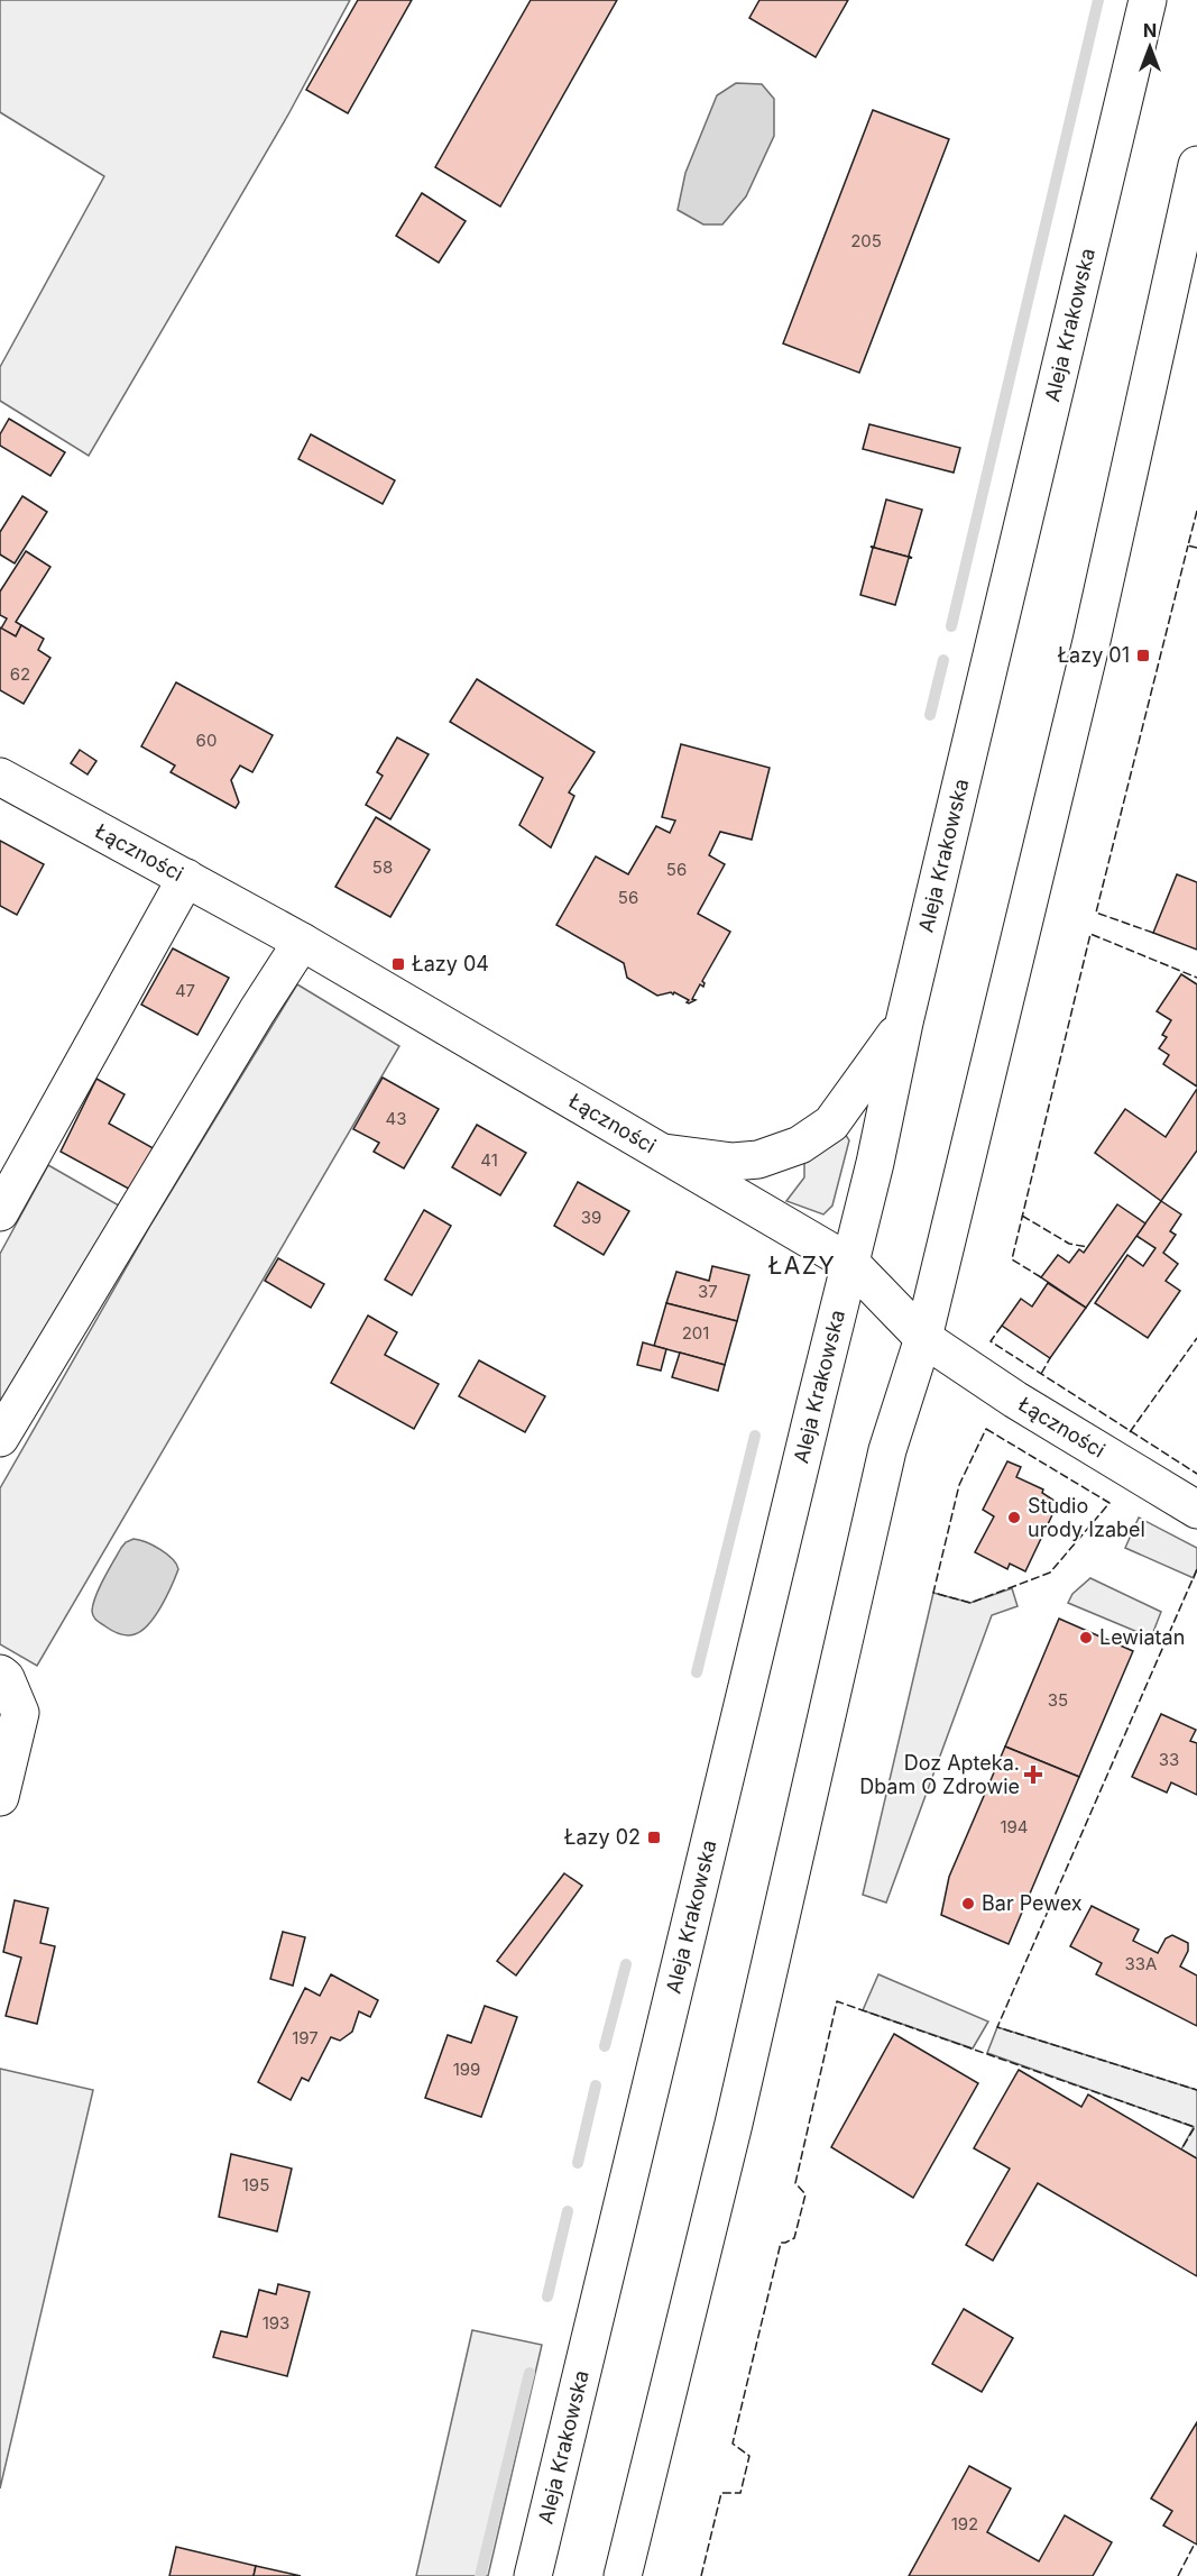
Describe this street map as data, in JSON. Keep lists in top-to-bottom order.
{
  "streets": {
    "main road": ["Aleja Krakowska", "Łączności"]
  },
  "crossings": [
    ["Aleja Krakowska", "Łączności"]
  ],
  "districts": ["ŁAZY"],
  "places": {
    "transit": ["Łazy 01", "Łazy 04", "Łazy 02"],
    "other": ["Studio urody Izabel", "Lewiatan", "Bar Pewex"],
    "health": ["Doz Apteka. Dbam O Zdrowie"]
  },
  "house_numbers": [
    "205",
    "62",
    "60",
    "58",
    "56",
    "56",
    "47",
    "43",
    "41",
    "39",
    "37",
    "201",
    "35",
    "33",
    "194",
    "33A",
    "197",
    "199",
    "195",
    "193",
    "192"
  ],
  "north": "top"
}
